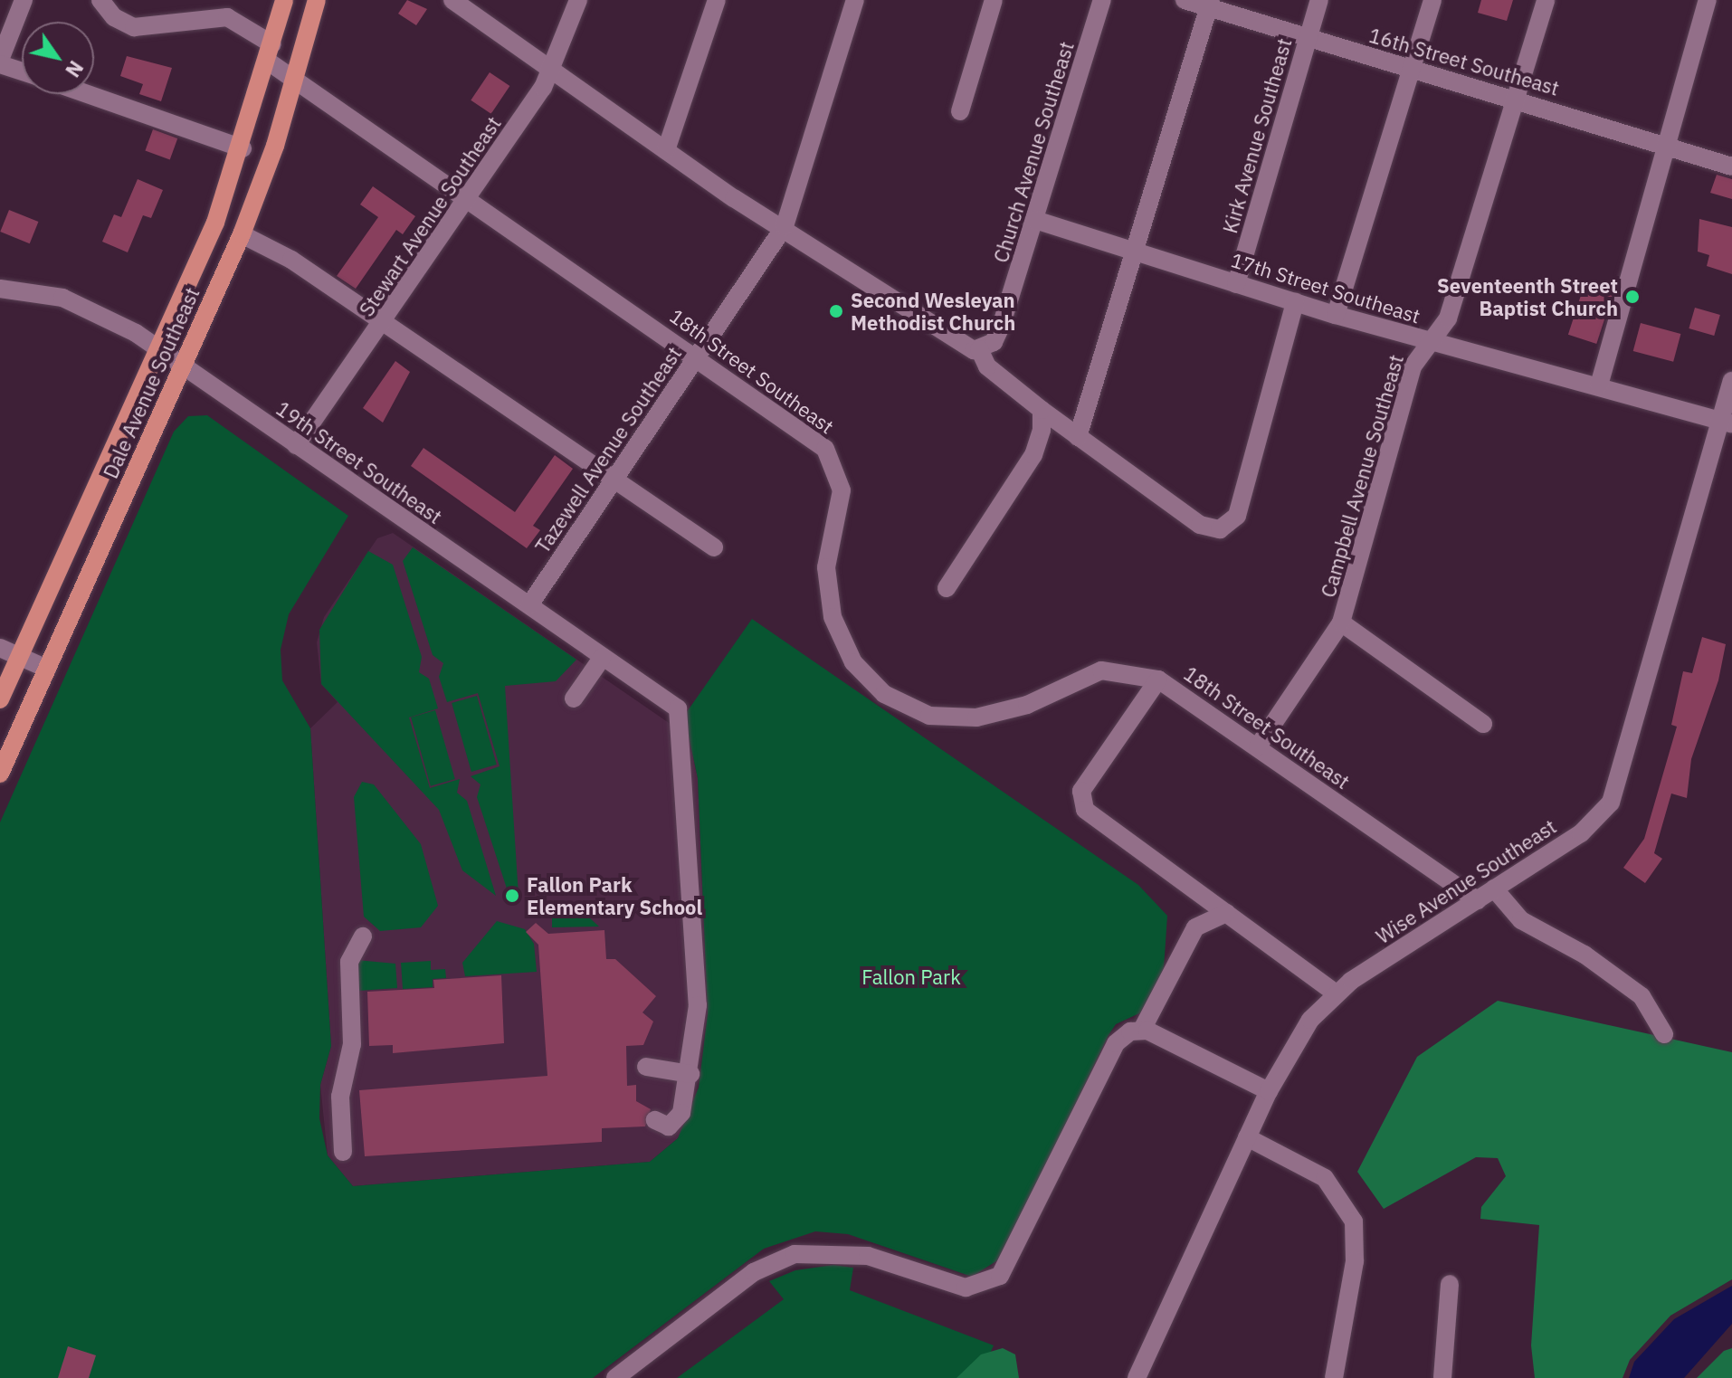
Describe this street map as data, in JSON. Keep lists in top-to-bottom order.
{
  "streets": {
    "main road": ["Dale Avenue Southeast"],
    "street": [
      "16th Street Southeast",
      "Kirk Avenue Southeast",
      "Church Avenue Southeast",
      "Stewart Avenue Southeast",
      "17th Street Southeast",
      "18th Street Southeast",
      "Tazewell Avenue Southeast",
      "19th Street Southeast",
      "Campbell Avenue Southeast",
      "Wise Avenue Southeast"
    ]
  },
  "crossings": [
    ["16th Street Southeast", "Kirk Avenue Southeast"],
    ["16th Street Southeast", "Campbell Avenue Southeast"],
    ["Kirk Avenue Southeast", "17th Street Southeast"],
    ["Church Avenue Southeast", "17th Street Southeast"],
    ["Stewart Avenue Southeast", "18th Street Southeast"],
    ["Stewart Avenue Southeast", "19th Street Southeast"],
    ["17th Street Southeast", "Campbell Avenue Southeast"],
    ["17th Street Southeast", "Wise Avenue Southeast"],
    ["18th Street Southeast", "Dale Avenue Southeast"],
    ["18th Street Southeast", "Tazewell Avenue Southeast"],
    ["18th Street Southeast", "Campbell Avenue Southeast"],
    ["18th Street Southeast", "Wise Avenue Southeast"],
    ["Dale Avenue Southeast", "19th Street Southeast"],
    ["Tazewell Avenue Southeast", "19th Street Southeast"]
  ],
  "parks": ["Fallon Park"],
  "places": ["Seventeenth Street Baptist Church", "Second Wesleyan Methodist Church", "Fallon Park Elementary School"],
  "north": "bottom right"
}
